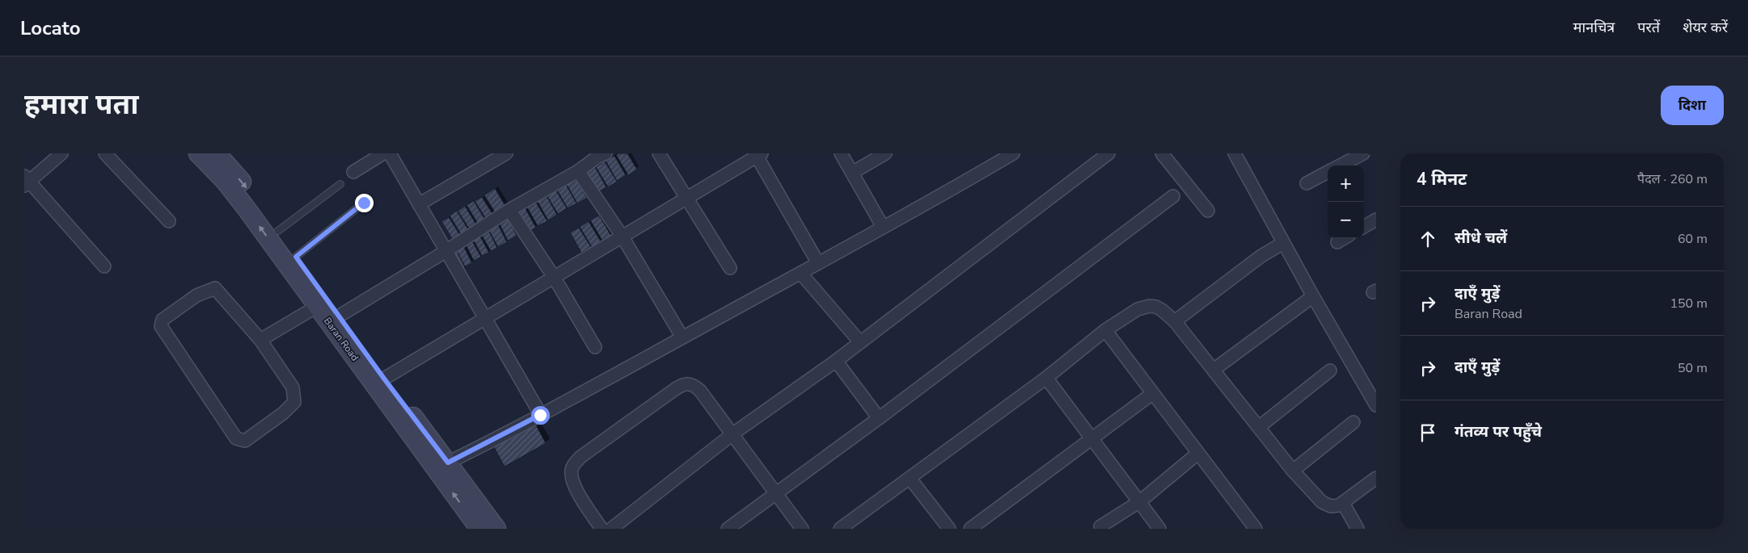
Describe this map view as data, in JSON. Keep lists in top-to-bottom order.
{
  "streets": {
    "main road": ["Baran Road"]
  },
  "page": {
    "header": "Locato",
    "nav": ["मानचित्र", "परतें", "शेयर करें"],
    "title": "हमारा पता",
    "buttons": "दिशा",
    "heading": ["4 मिनट", "पैदल · 260 m"],
    "map_buttons": ["+", "−"],
    "list": [
      ["सीधे चलें", "60 m"],
      ["दाएँ मुड़ें", "Baran Road", "150 m"],
      ["दाएँ मुड़ें", "50 m"],
      "गंतव्य पर पहुँचे"
    ]
  }
}
